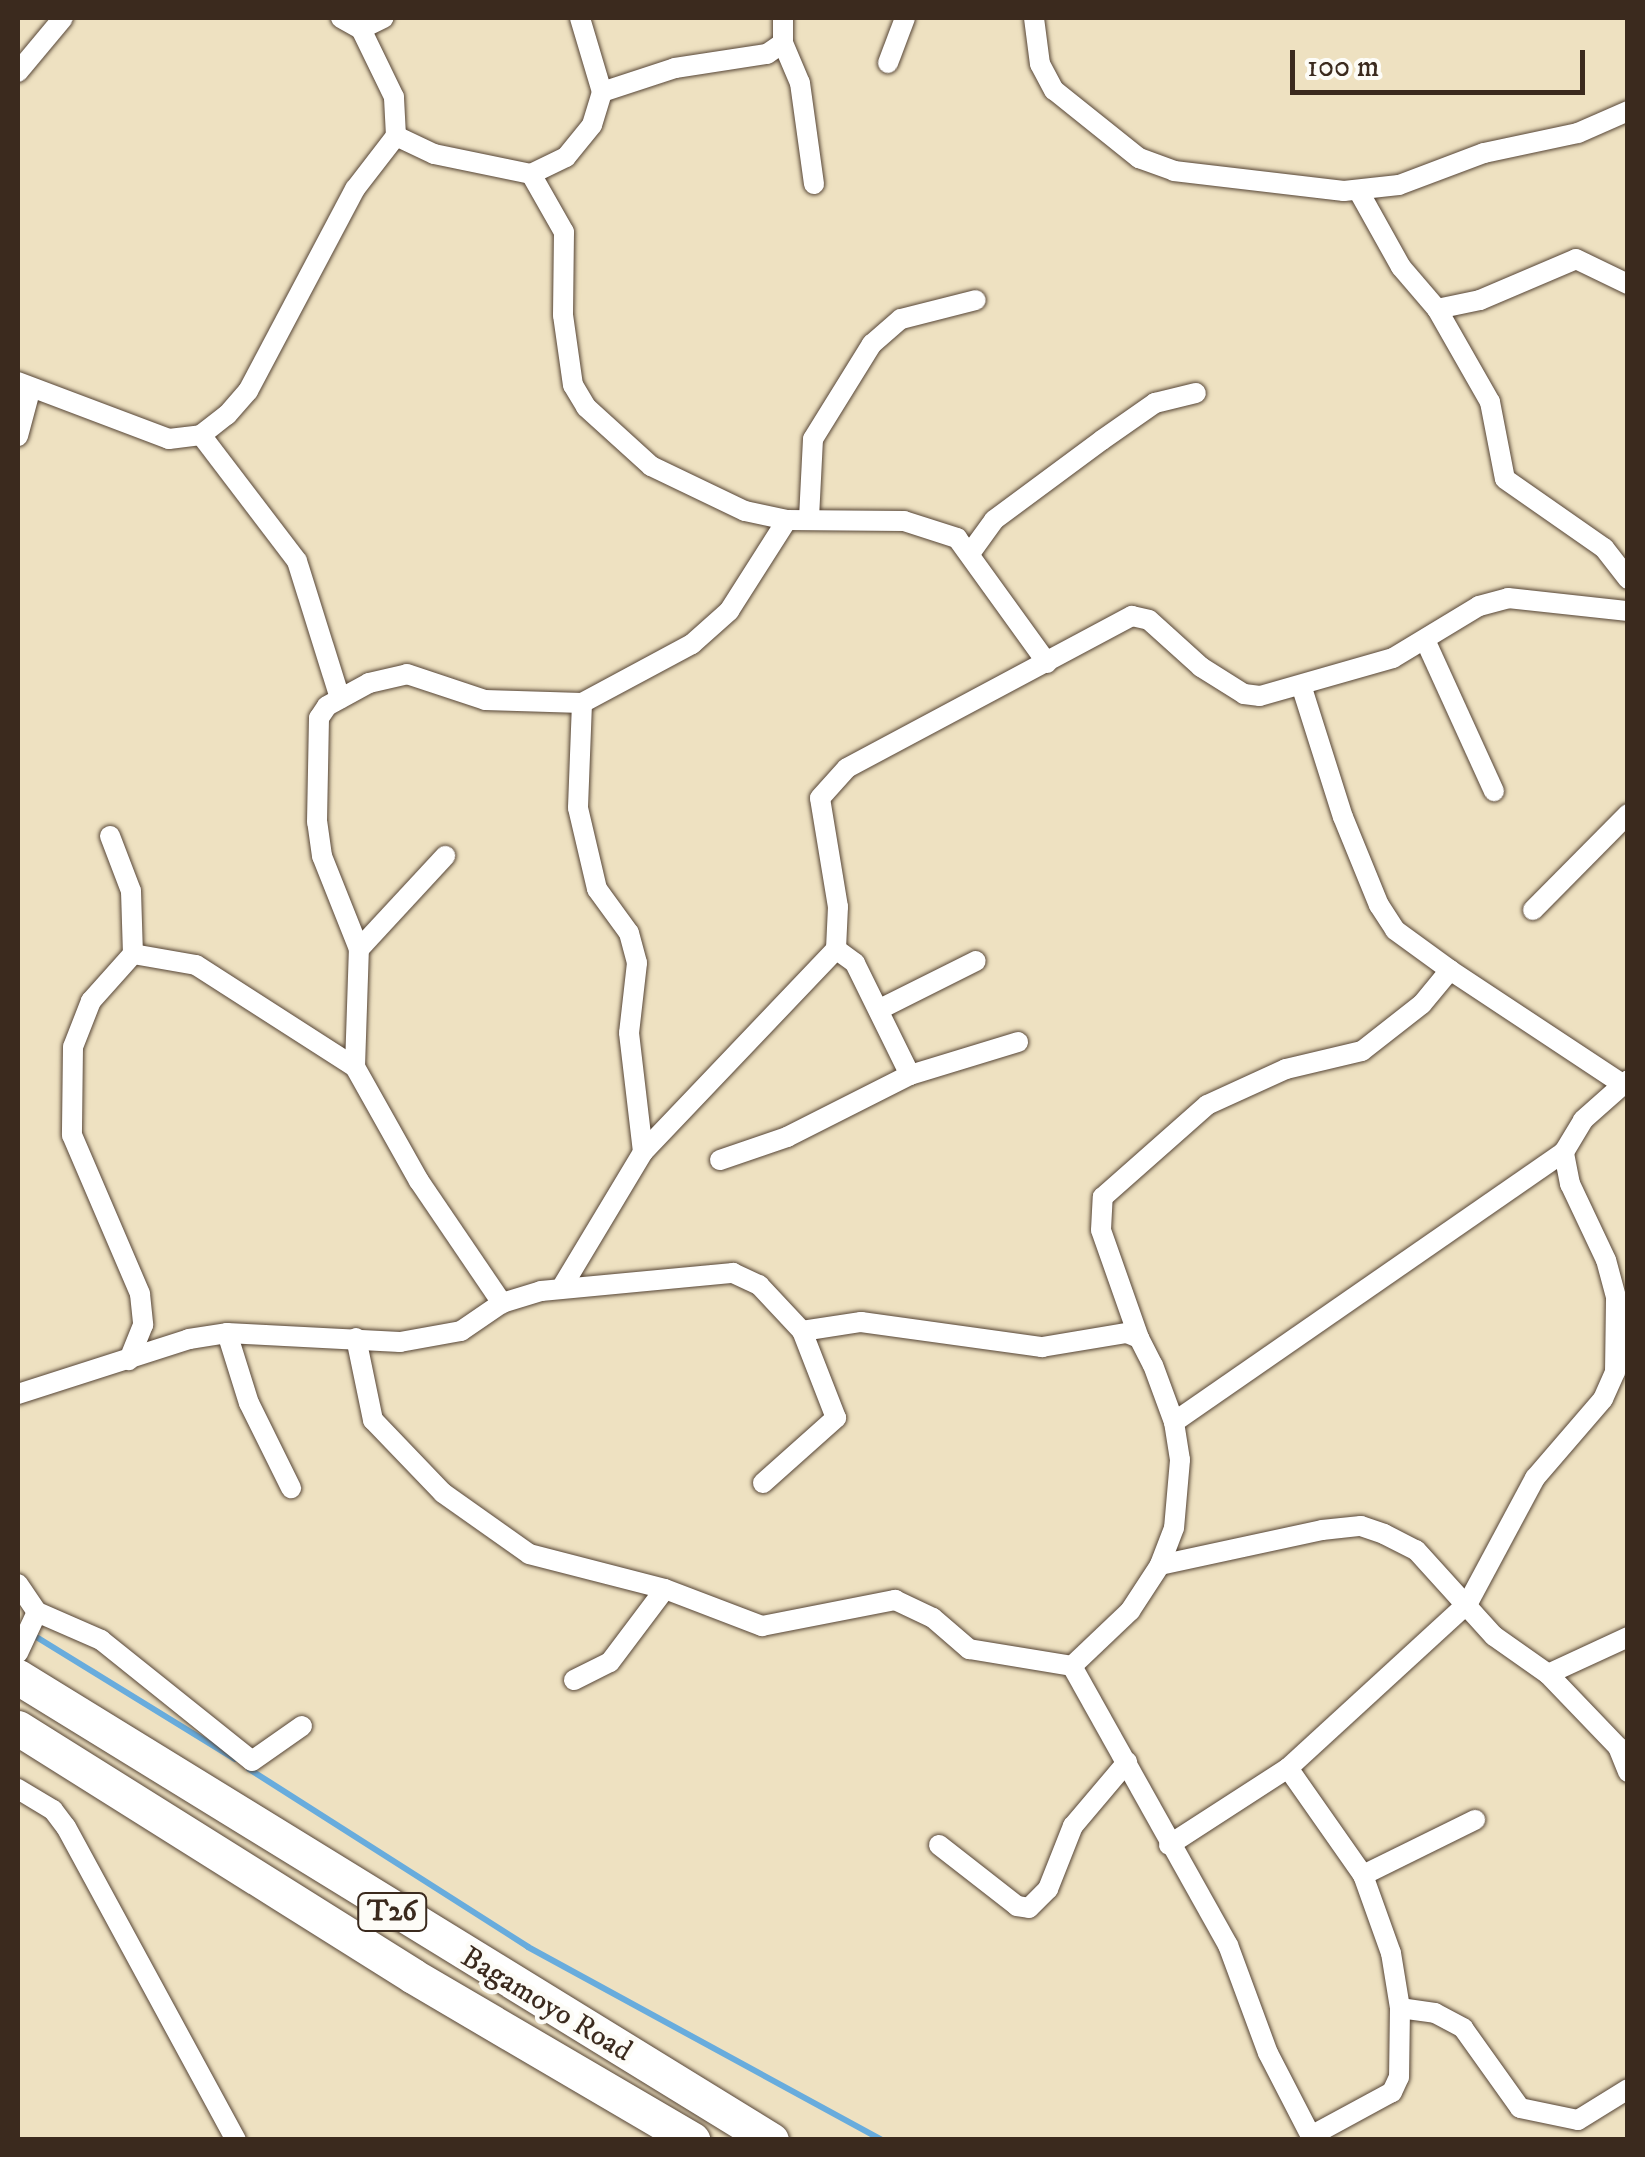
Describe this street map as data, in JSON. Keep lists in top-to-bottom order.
{
  "streets": {
    "highway": ["T26", "Bagamoyo Road"]
  },
  "scale_bar": "100 m"
}
